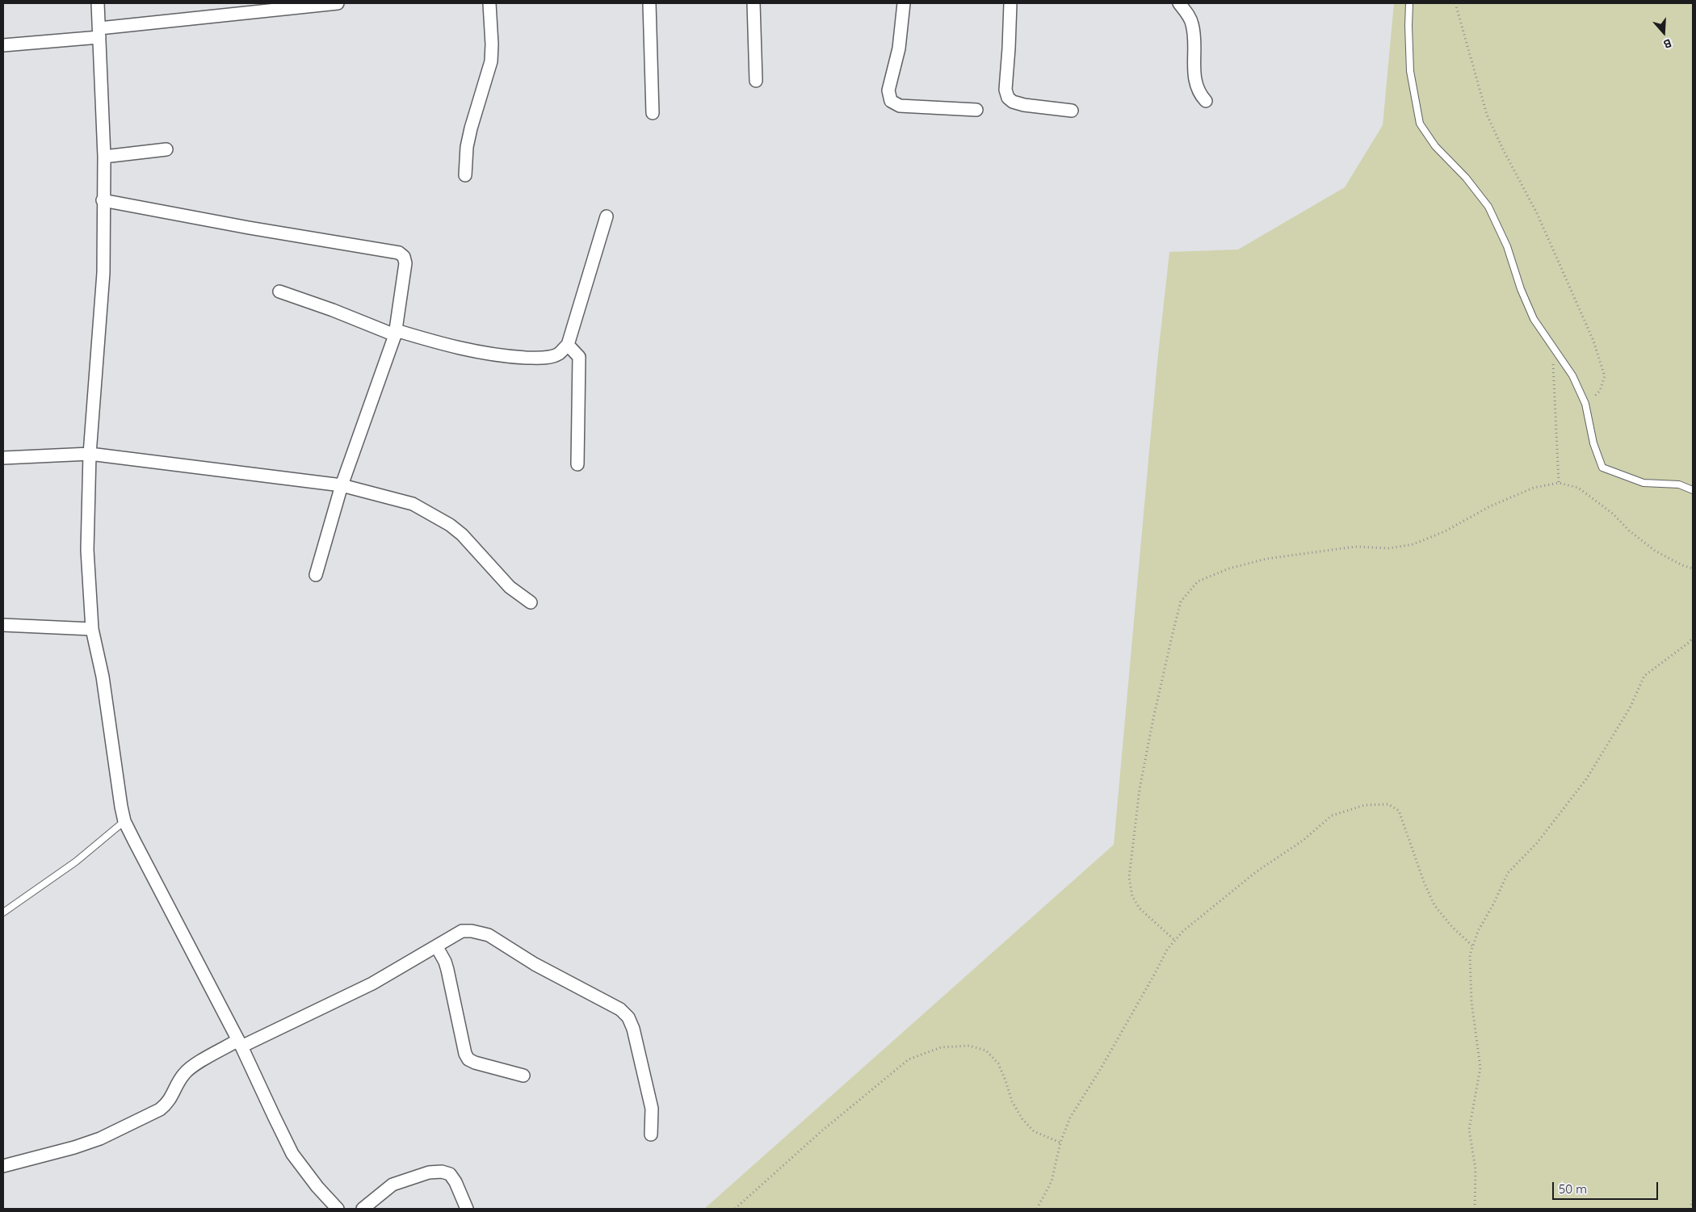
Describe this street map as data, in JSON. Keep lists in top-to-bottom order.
{
  "scale_bar": "50 m",
  "north": "bottom"
}
